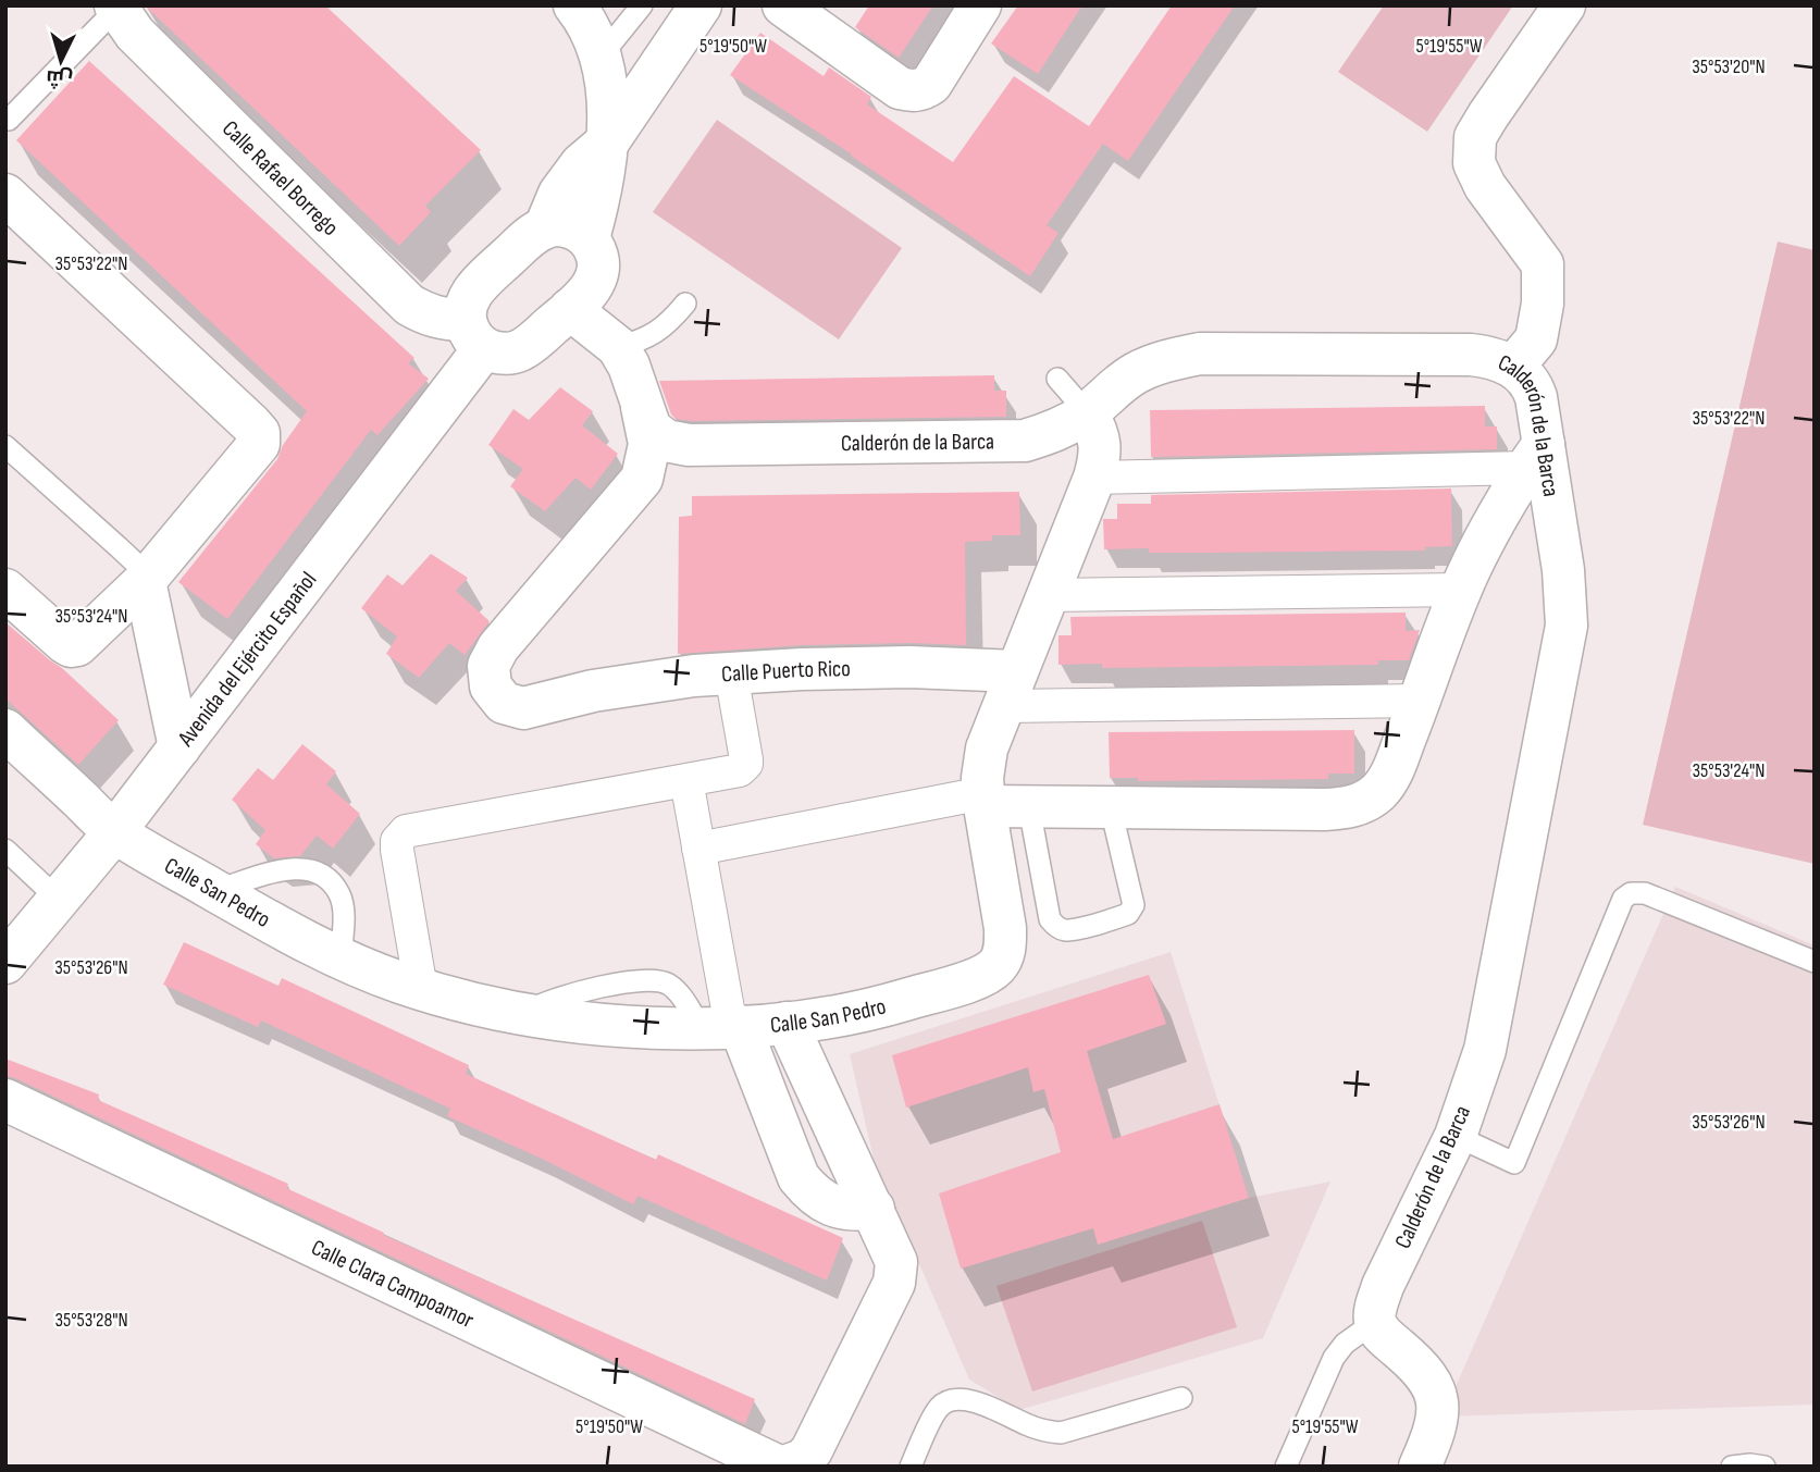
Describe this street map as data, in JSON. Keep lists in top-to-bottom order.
{
  "streets": {
    "street": [
      "Calle Rafael Borrego",
      "Calderón de la Barca",
      "Avenida del Ejército Español",
      "Calle Puerto Rico",
      "Calle San Pedro",
      "Calle Clara Campoamor"
    ]
  },
  "crossings": [
    ["Calle Rafael Borrego", "Calderón de la Barca"],
    ["Calle Rafael Borrego", "Avenida del Ejército Español"],
    ["Calderón de la Barca", "Calle Puerto Rico"],
    ["Calderón de la Barca", "Calle San Pedro"],
    ["Avenida del Ejército Español", "Calle San Pedro"],
    ["Calle Puerto Rico", "Calle San Pedro"]
  ],
  "north": "bottom",
  "coordinates": [
    "5°19'50\"W",
    "5°19'55\"W",
    "35°53'20\"N",
    "35°53'22\"N",
    "35°53'24\"N",
    "35°53'26\"N",
    "35°53'28\"N"
  ]
}
